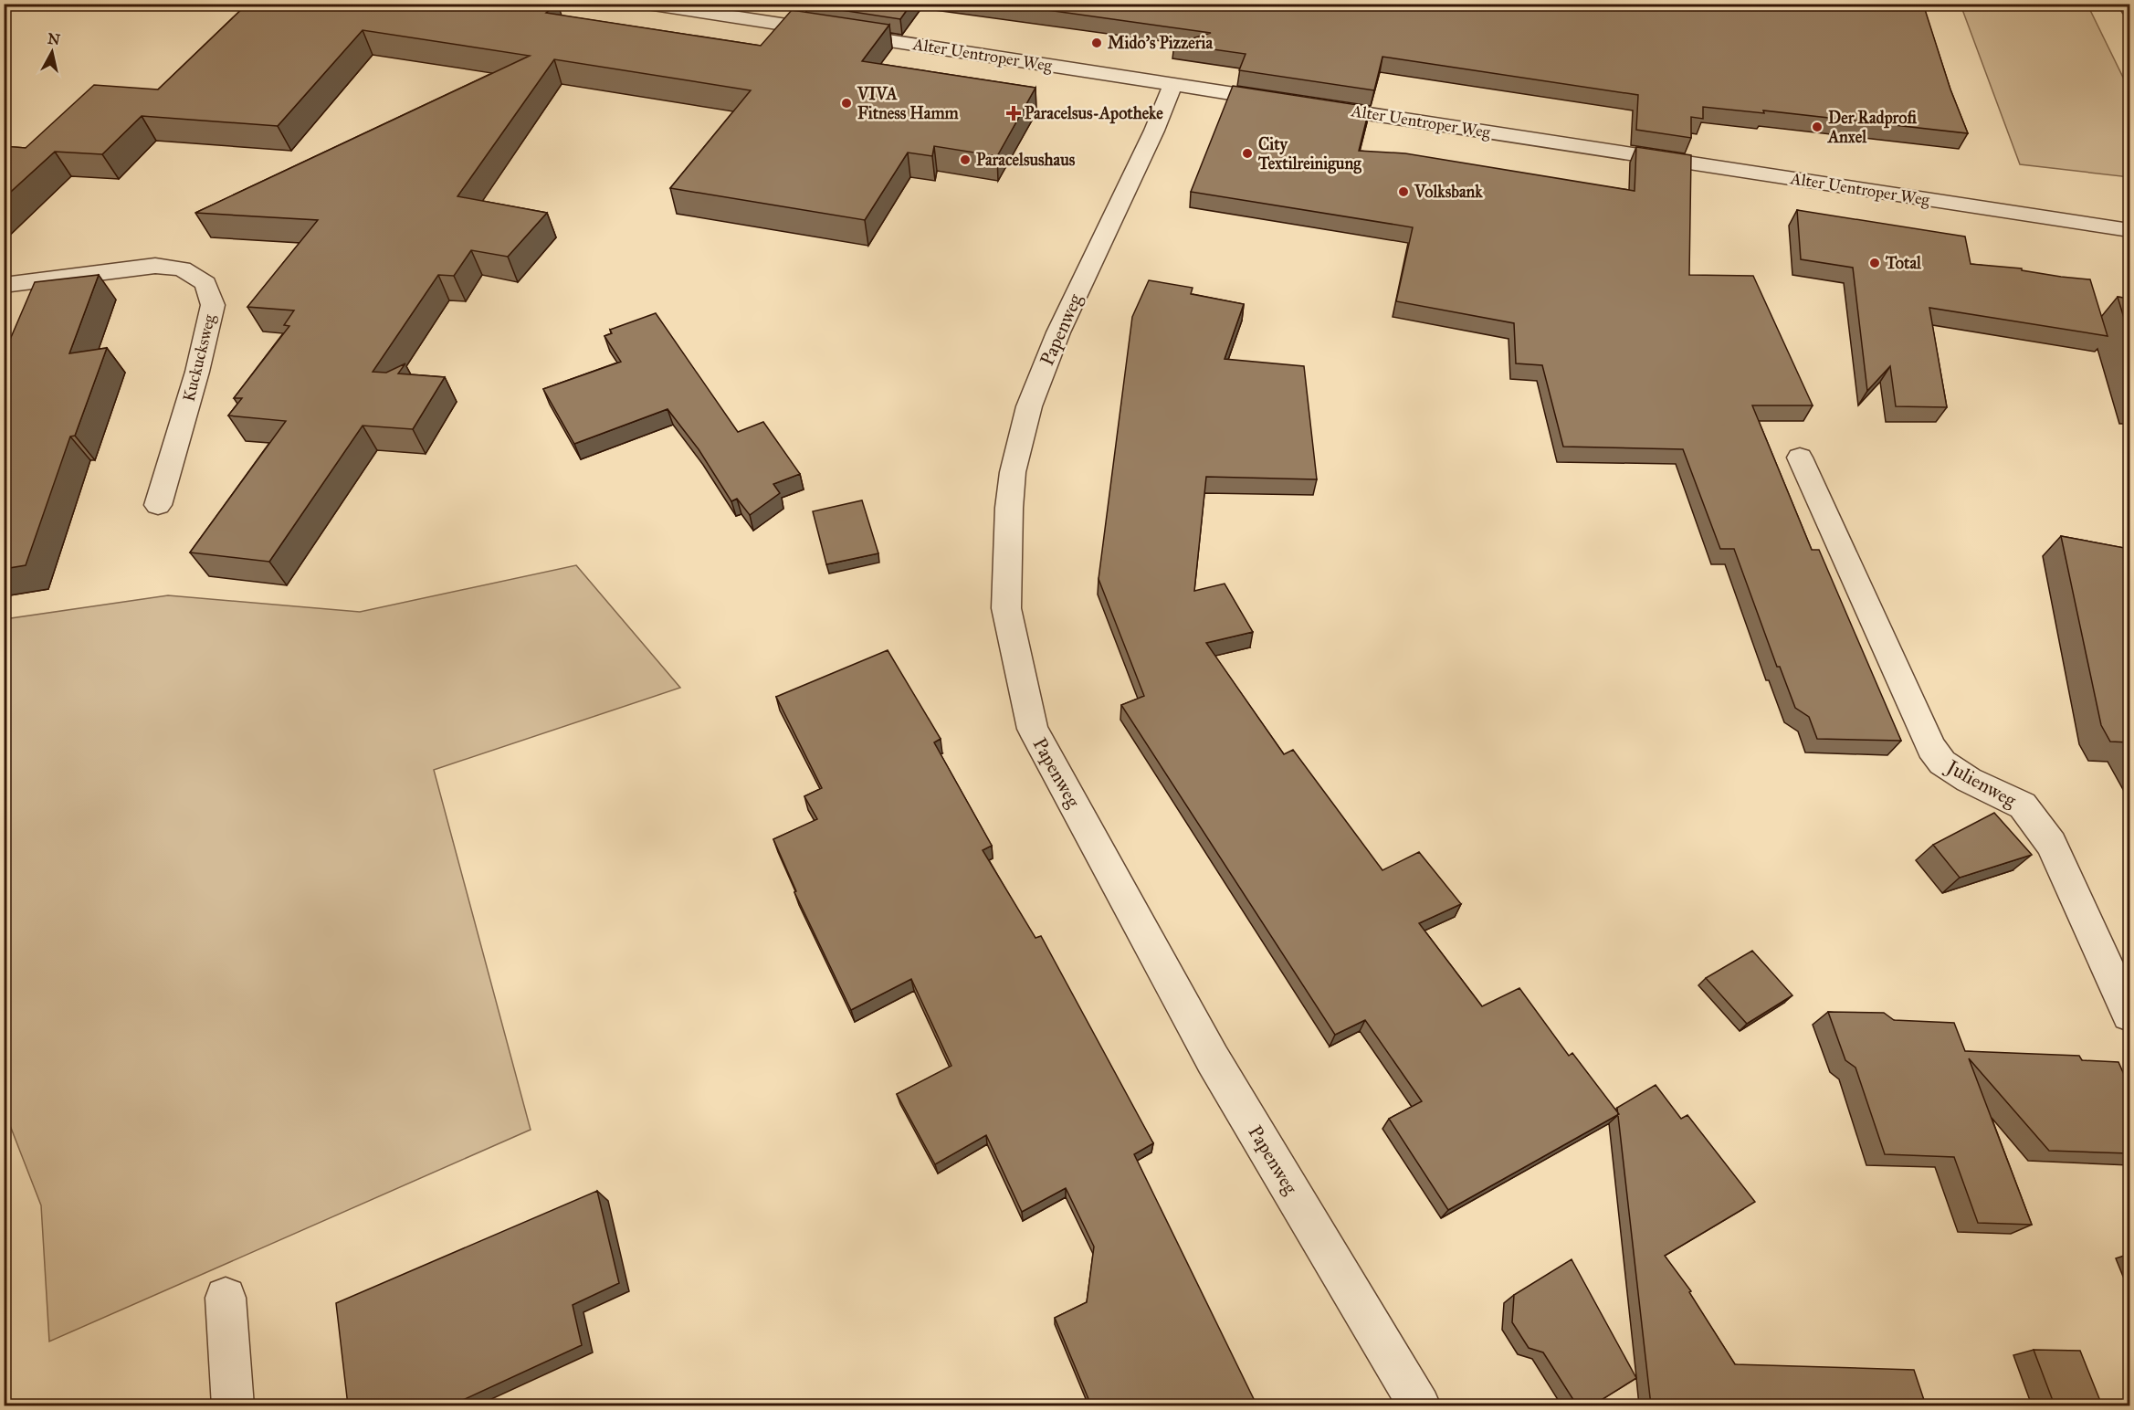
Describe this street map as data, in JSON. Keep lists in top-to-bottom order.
{
  "streets": {
    "street": [
      "Alter Uentroper Weg",
      "Papenweg",
      "Kuckucksweg",
      "Julienweg"
    ]
  },
  "crossings": [
    ["Alter Uentroper Weg", "Papenweg"]
  ],
  "places": {
    "other": [
      "Mido's Pizzeria",
      "VIVA Fitness Hamm",
      "Der Radprofi Anxel",
      "City Textilreinigung",
      "Paracelsushaus",
      "Volksbank",
      "Total"
    ],
    "health": ["Paracelsus-Apotheke"]
  },
  "north": "top"
}
